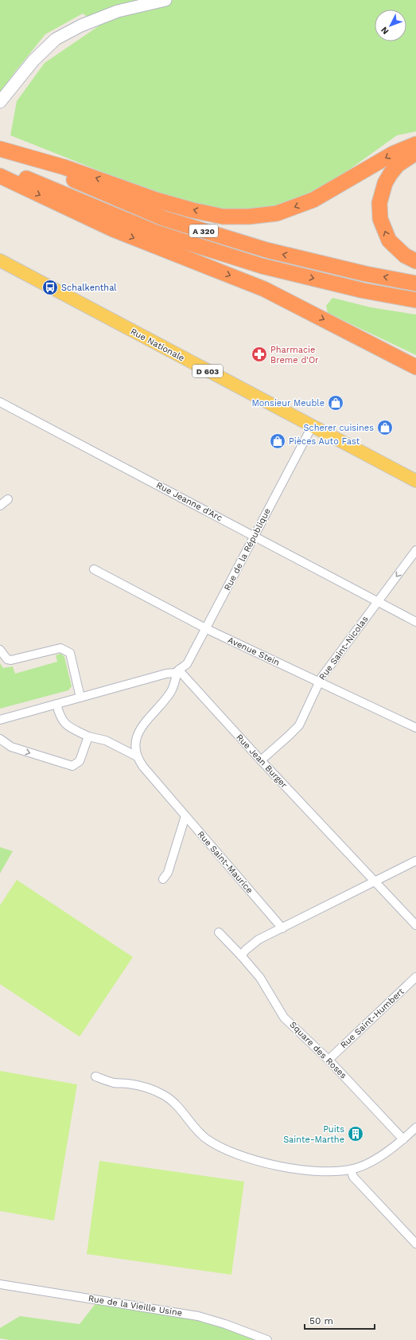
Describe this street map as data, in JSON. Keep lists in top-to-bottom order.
{
  "streets": {
    "highway": ["A 320"],
    "main road": ["Rue Nationale", "D 603"],
    "street": [
      "Rue Jeanne d'Arc",
      "Rue de la République",
      "Rue Saint-Nicolas",
      "Avenue Stein",
      "Rue Jean Burger",
      "Rue Saint-Maurice",
      "Rue Saint-Humbert",
      "Square des Roses",
      "Rue de la Vieille Usine"
    ]
  },
  "crossings": [
    ["Rue Nationale", "Rue de la République"],
    ["Rue Jeanne d'Arc", "Rue de la République"],
    ["Rue Jeanne d'Arc", "Rue Saint-Nicolas"],
    ["Rue de la République", "Avenue Stein"],
    ["Rue de la République", "Rue Jean Burger"],
    ["Rue Saint-Nicolas", "Avenue Stein"],
    ["Rue Saint-Nicolas", "Rue Jean Burger"],
    ["Rue Saint-Humbert", "Square des Roses"]
  ],
  "places": {
    "bus stop": ["Schalkenthal"],
    "pharmacy": ["Pharmacie Breme d'Or"],
    "shop": ["Monsieur Meuble", "Scherer cuisines", "Pièces Auto Fast"],
    "building": ["Puits Sainte-Marthe"]
  },
  "scale_bar": "50 m",
  "north": "bottom left"
}
